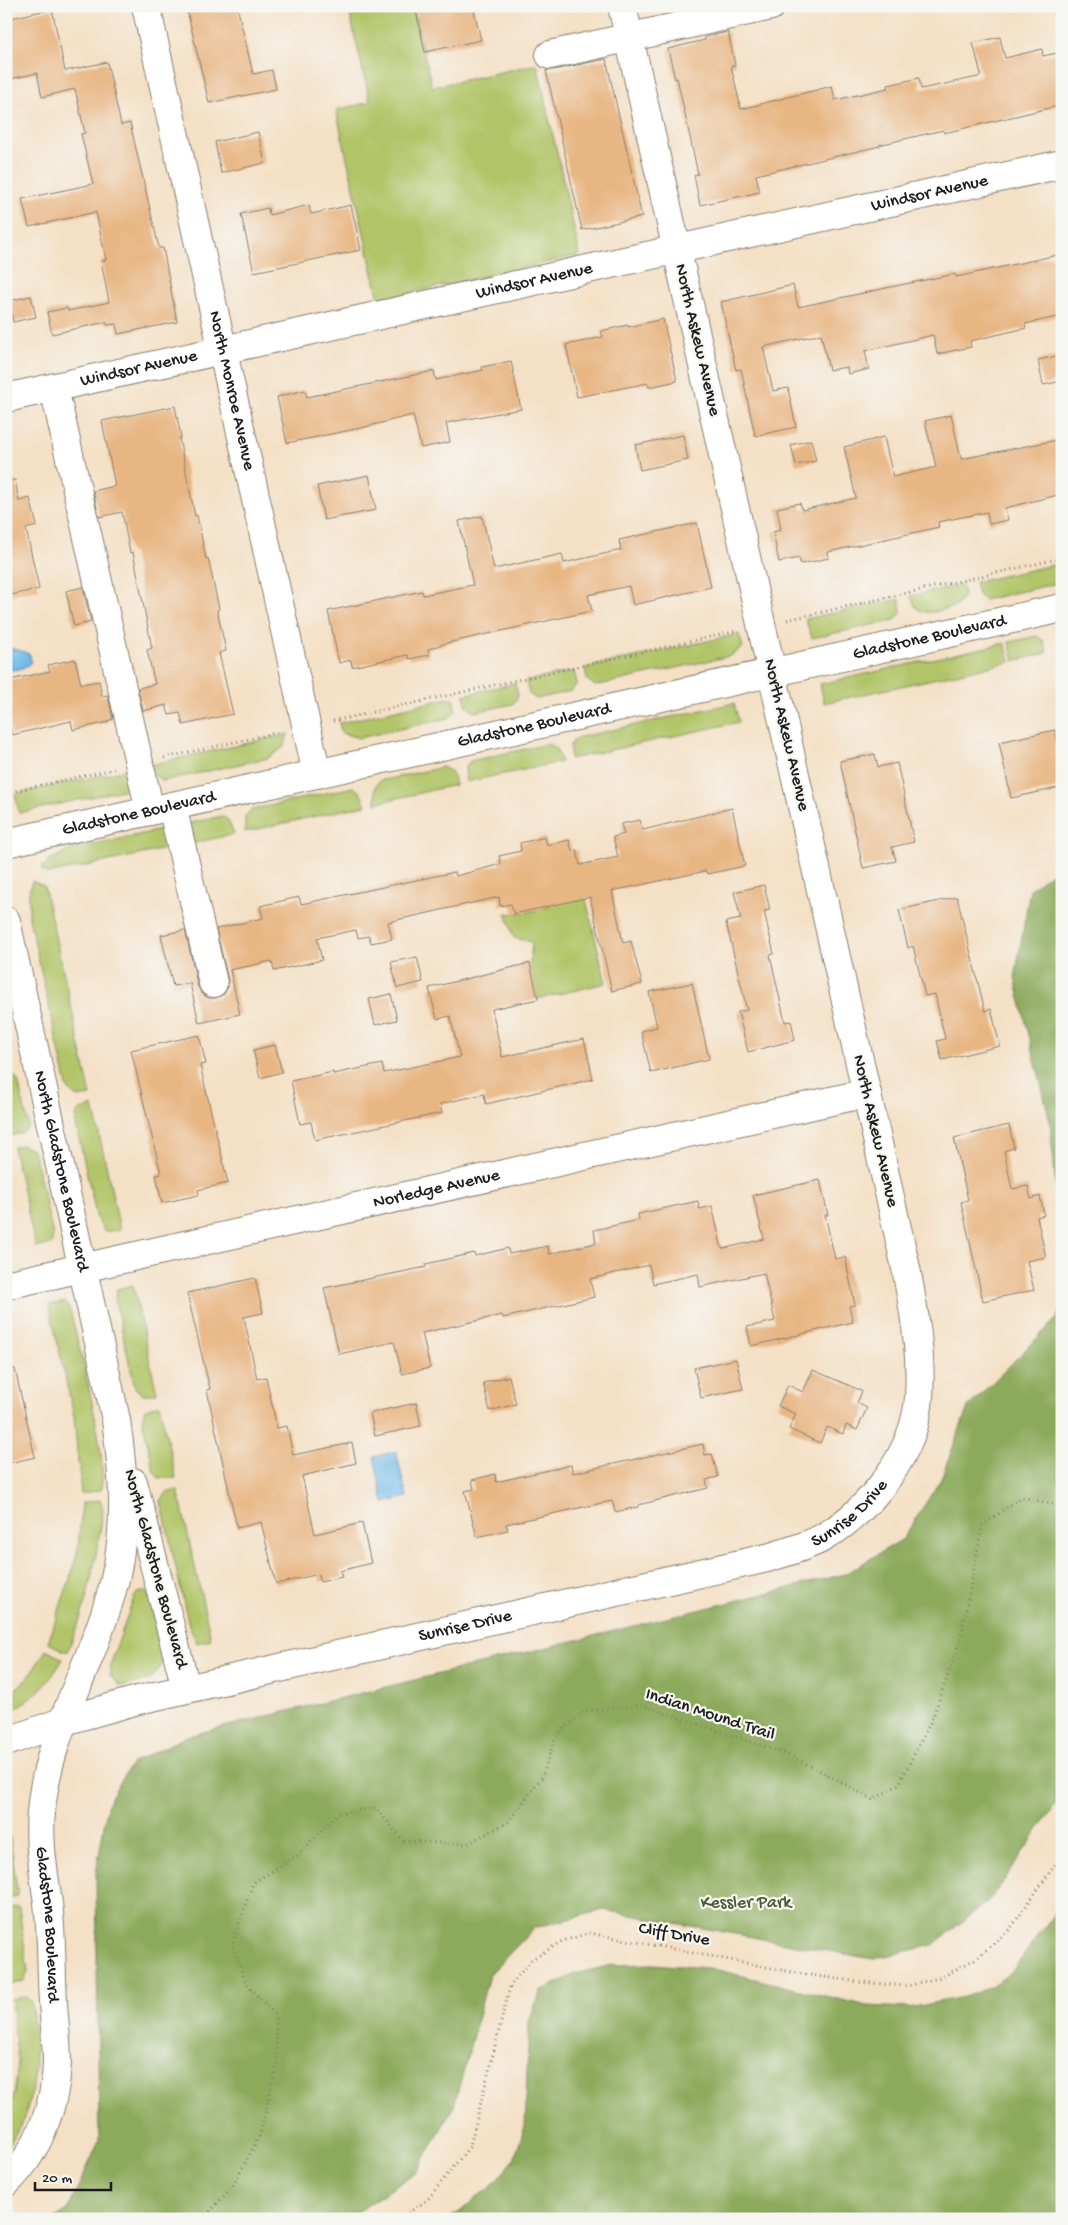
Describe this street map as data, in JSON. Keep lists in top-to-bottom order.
{
  "streets": {
    "street": [
      "Windsor Avenue",
      "North Askew Avenue",
      "North Monroe Avenue",
      "Gladstone Boulevard",
      "North Gladstone Boulevard",
      "Norledge Avenue",
      "Sunrise Drive"
    ],
    "path": ["Indian Mound Trail", "Cliff Drive"]
  },
  "crossings": [
    ["Windsor Avenue", "North Askew Avenue"],
    ["Windsor Avenue", "North Monroe Avenue"],
    ["North Askew Avenue", "Gladstone Boulevard"],
    ["North Askew Avenue", "Norledge Avenue"],
    ["North Askew Avenue", "Sunrise Drive"],
    ["North Monroe Avenue", "Gladstone Boulevard"],
    ["Gladstone Boulevard", "North Gladstone Boulevard"],
    ["Gladstone Boulevard", "Sunrise Drive"],
    ["North Gladstone Boulevard", "Norledge Avenue"],
    ["North Gladstone Boulevard", "Sunrise Drive"]
  ],
  "parks": ["Kessler Park"],
  "scale_bar": "20 m"
}
